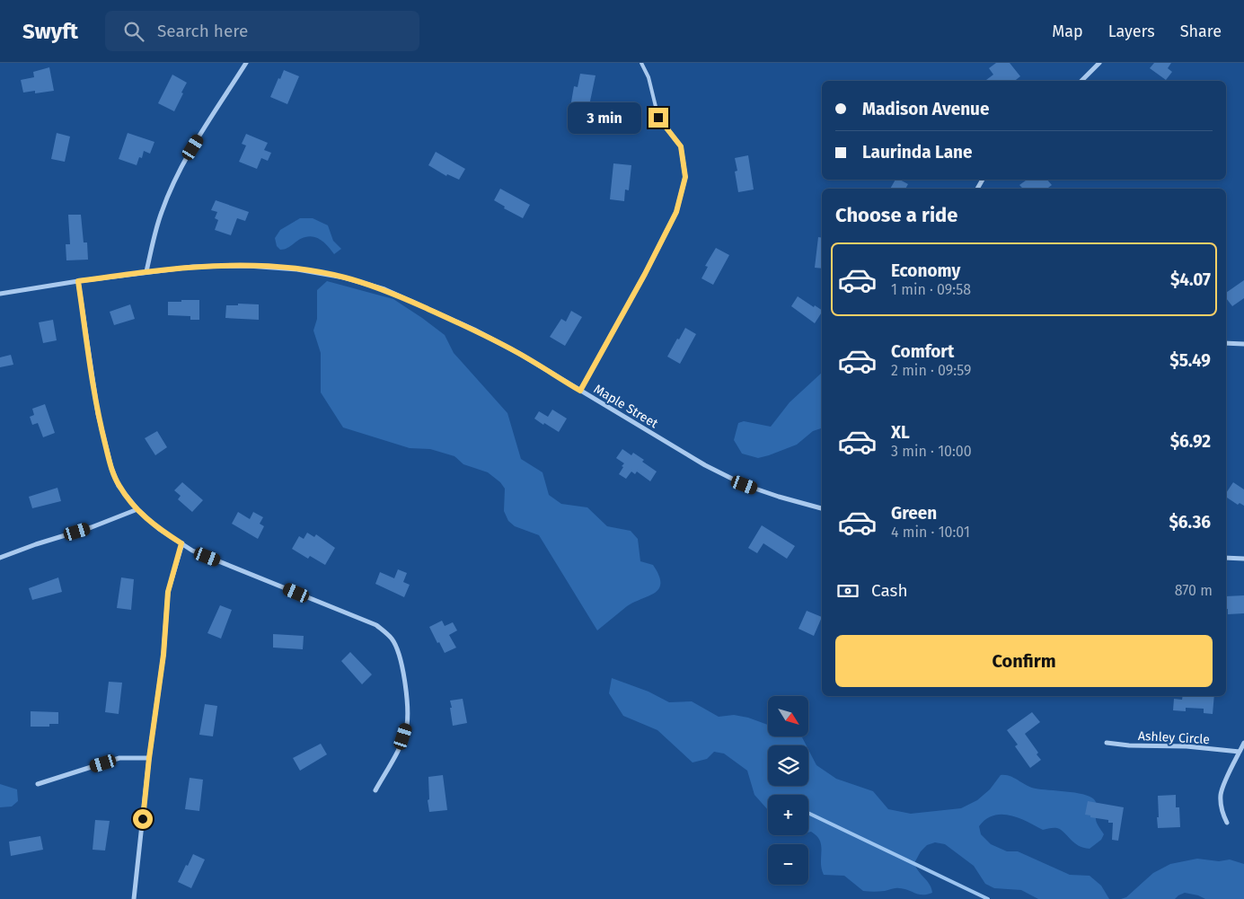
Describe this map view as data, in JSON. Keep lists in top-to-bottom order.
{
  "streets": {
    "street": ["Maple Street", "Ashley Circle"]
  },
  "north": "bottom right",
  "page": {
    "header": "Swyft",
    "search": "Search here",
    "nav": ["Map", "Layers", "Share"],
    "banner": ["Madison Avenue", "Laurinda Lane"],
    "bubble": "3 min",
    "heading": "Choose a ride",
    "list": [
      {
        "name": "Economy",
        "note": "1 min · 09:58",
        "value": "$4.07"
      },
      {
        "name": "Comfort",
        "note": "2 min · 09:59",
        "value": "$5.49"
      },
      {
        "name": "XL",
        "note": "3 min · 10:00",
        "value": "$6.92"
      },
      {
        "name": "Green",
        "note": "4 min · 10:01",
        "value": "$6.36"
      }
    ],
    "pay": ["Cash", "870 m"],
    "buttons": "Confirm",
    "map_buttons": ["+", "−"]
  }
}
